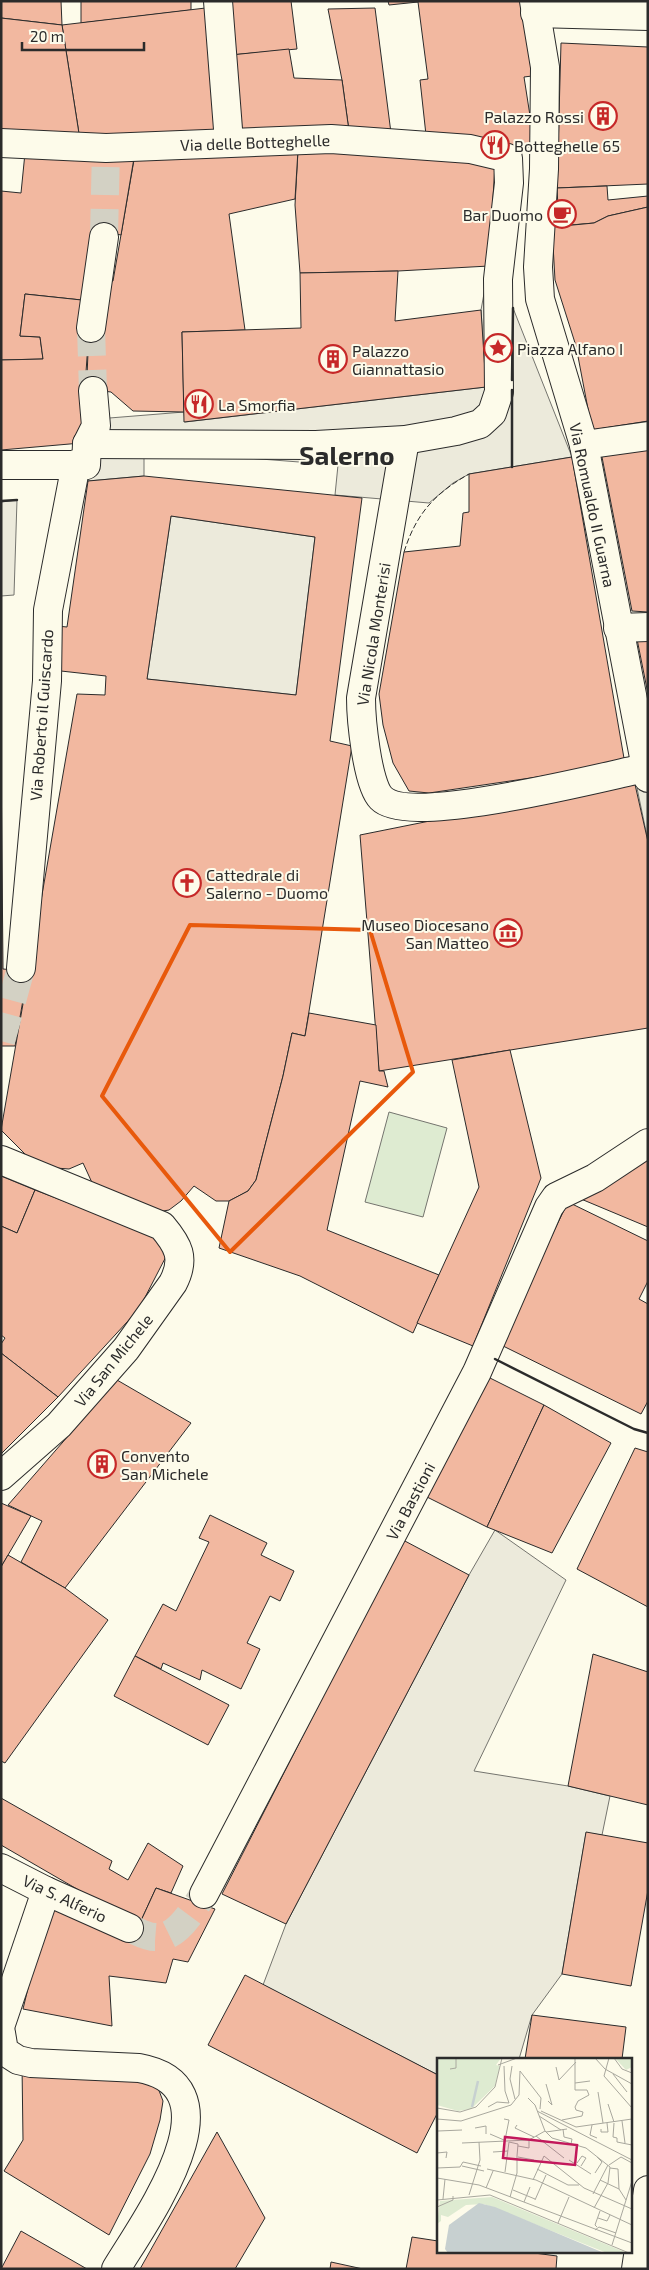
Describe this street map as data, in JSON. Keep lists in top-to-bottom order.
{
  "streets": {
    "street": [
      "Via delle Botteghelle",
      "Via Romualdo II Guarna",
      "Via Nicola Monterisi",
      "Via Roberto il Guiscardo",
      "Via San Michele",
      "Via Bastioni",
      "Via S. Alferio"
    ]
  },
  "crossings": [
    ["Via Romualdo II Guarna", "Via Nicola Monterisi"]
  ],
  "districts": ["Salerno"],
  "places": {
    "building": ["Palazzo Rossi", "Palazzo Giannattasio", "Convento San Michele"],
    "restaurant": ["Botteghelle 65", "La Smorfia"],
    "cafe": ["Bar Duomo"],
    "place": ["Piazza Alfano I"],
    "church": ["Cattedrale di Salerno - Duomo"],
    "museum": ["Museo Diocesano San Matteo"]
  },
  "scale_bar": "20 m"
}
